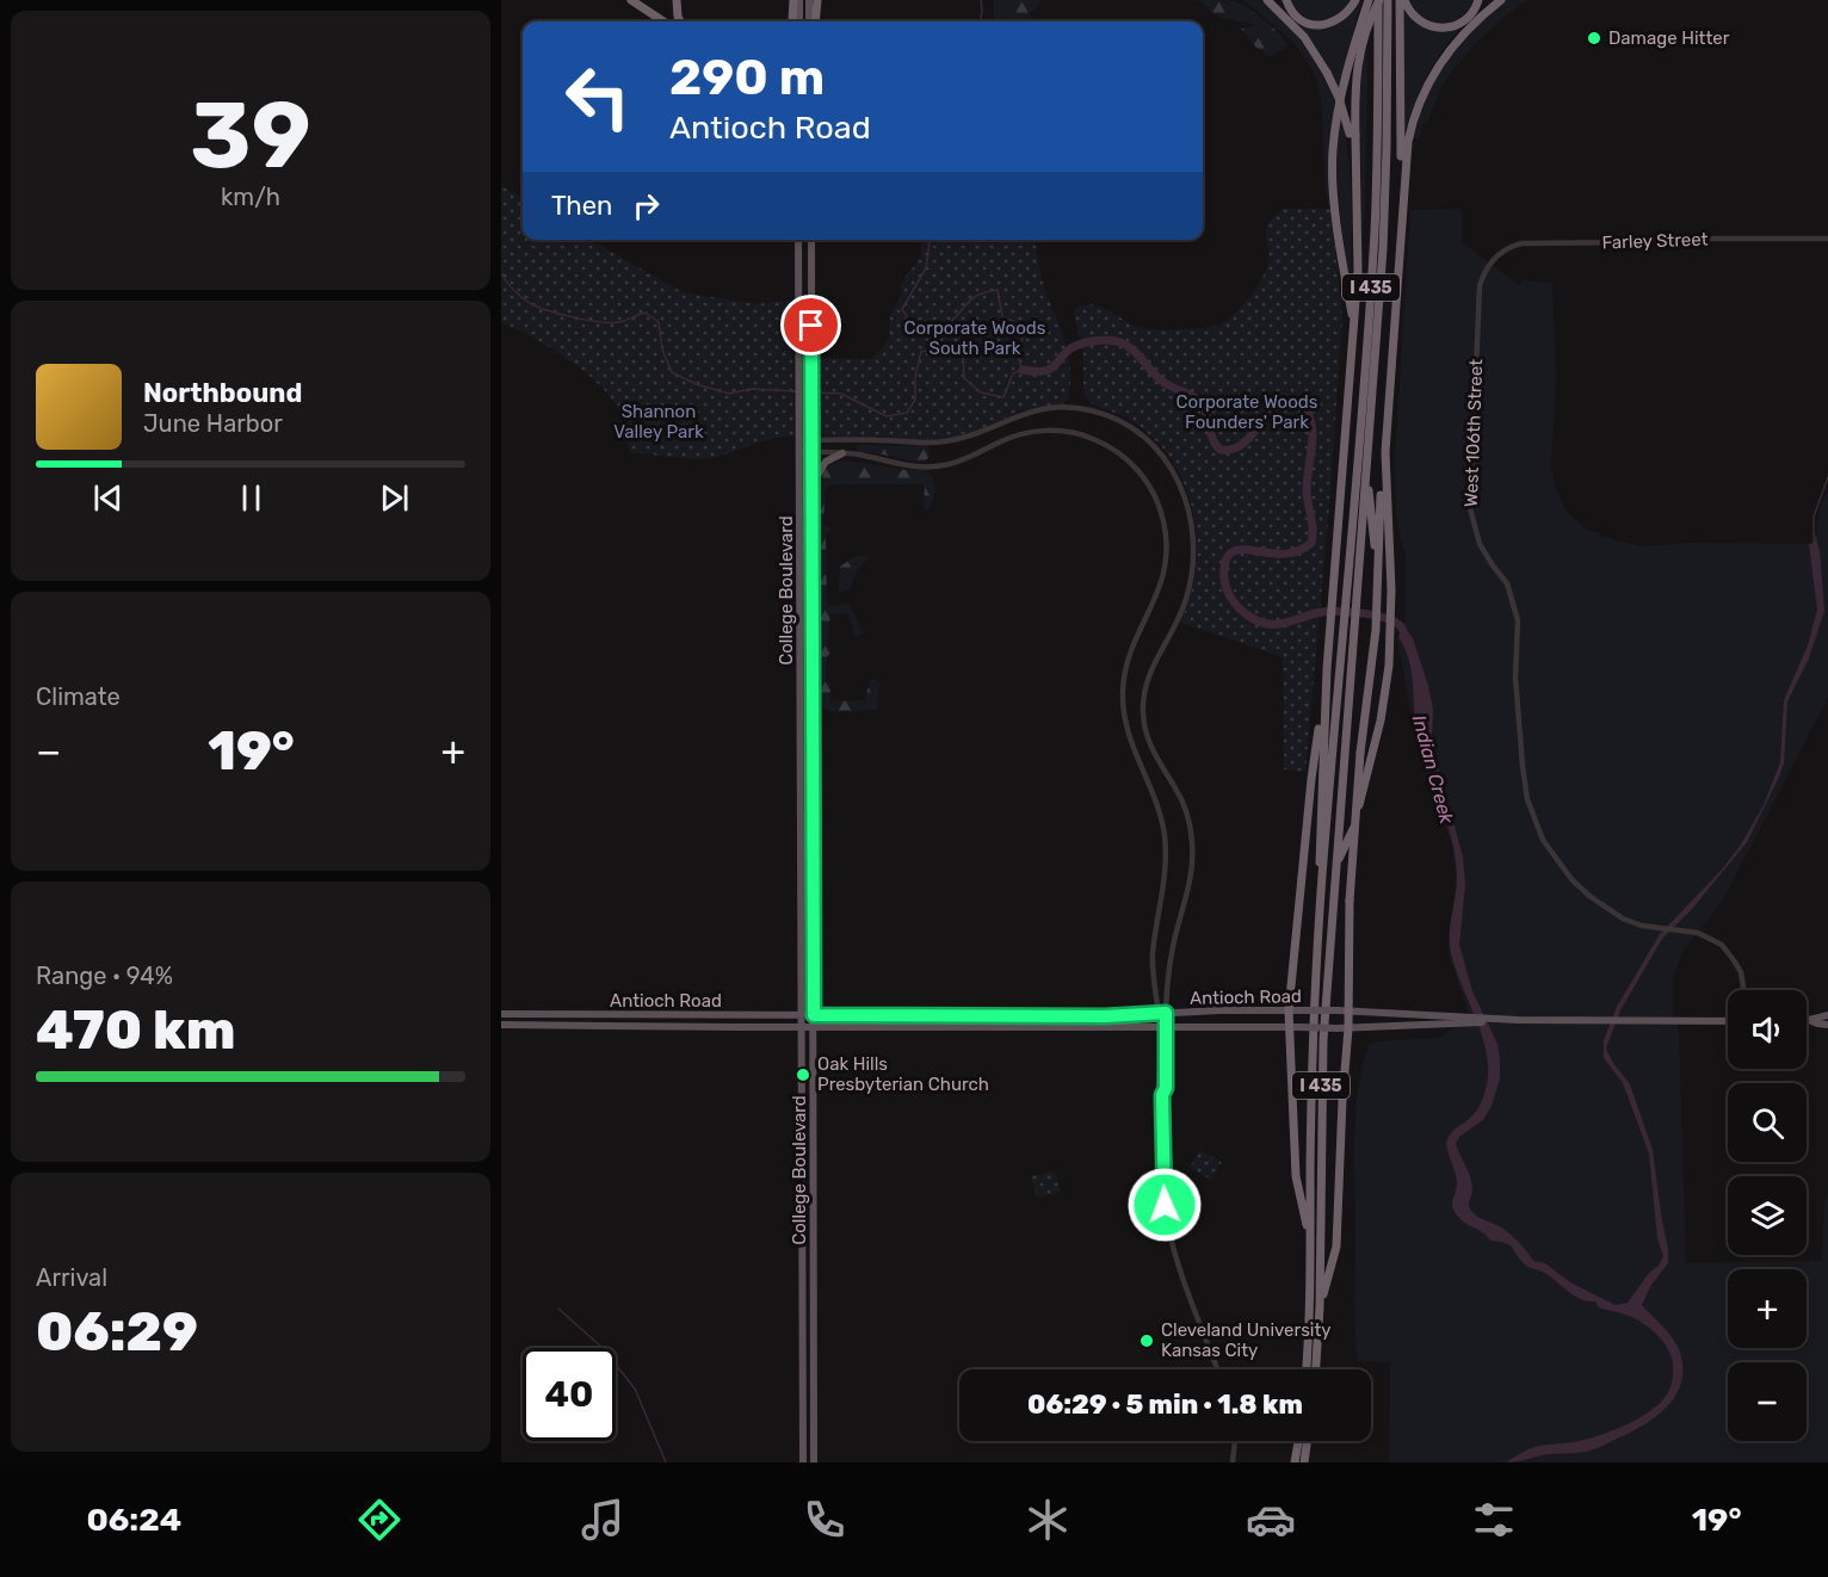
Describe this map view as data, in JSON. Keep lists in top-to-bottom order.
{
  "streets": {
    "highway": ["I 435"],
    "main road": ["College Boulevard", "Antioch Road"],
    "street": ["Farley Street", "West 106th Street"]
  },
  "crossings": [
    ["Farley Street", "West 106th Street"],
    ["College Boulevard", "Antioch Road"]
  ],
  "water": ["Indian Creek"],
  "parks": ["Corporate Woods South Park", "Corporate Woods Founders' Park", "Shannon Valley Park"],
  "places": ["Damage Hitter", "Oak Hills Presbyterian Church", "Cleveland University Kansas City"],
  "page": {
    "tile": [
      ["39", "km/h"],
      "Climate",
      ["Range · 94%", "470 km"],
      ["Arrival", "06:29"]
    ],
    "turn": ["290 m", "Antioch Road"],
    "then": "Then",
    "song": ["Northbound", "June Harbor"],
    "heat": ["−", "19°", "+"],
    "map_buttons": ["+", "−"],
    "limit": "40",
    "trip": "06:29 · 5 min · 1.8 km",
    "tabs": ["06:24", "19°"]
  }
}
